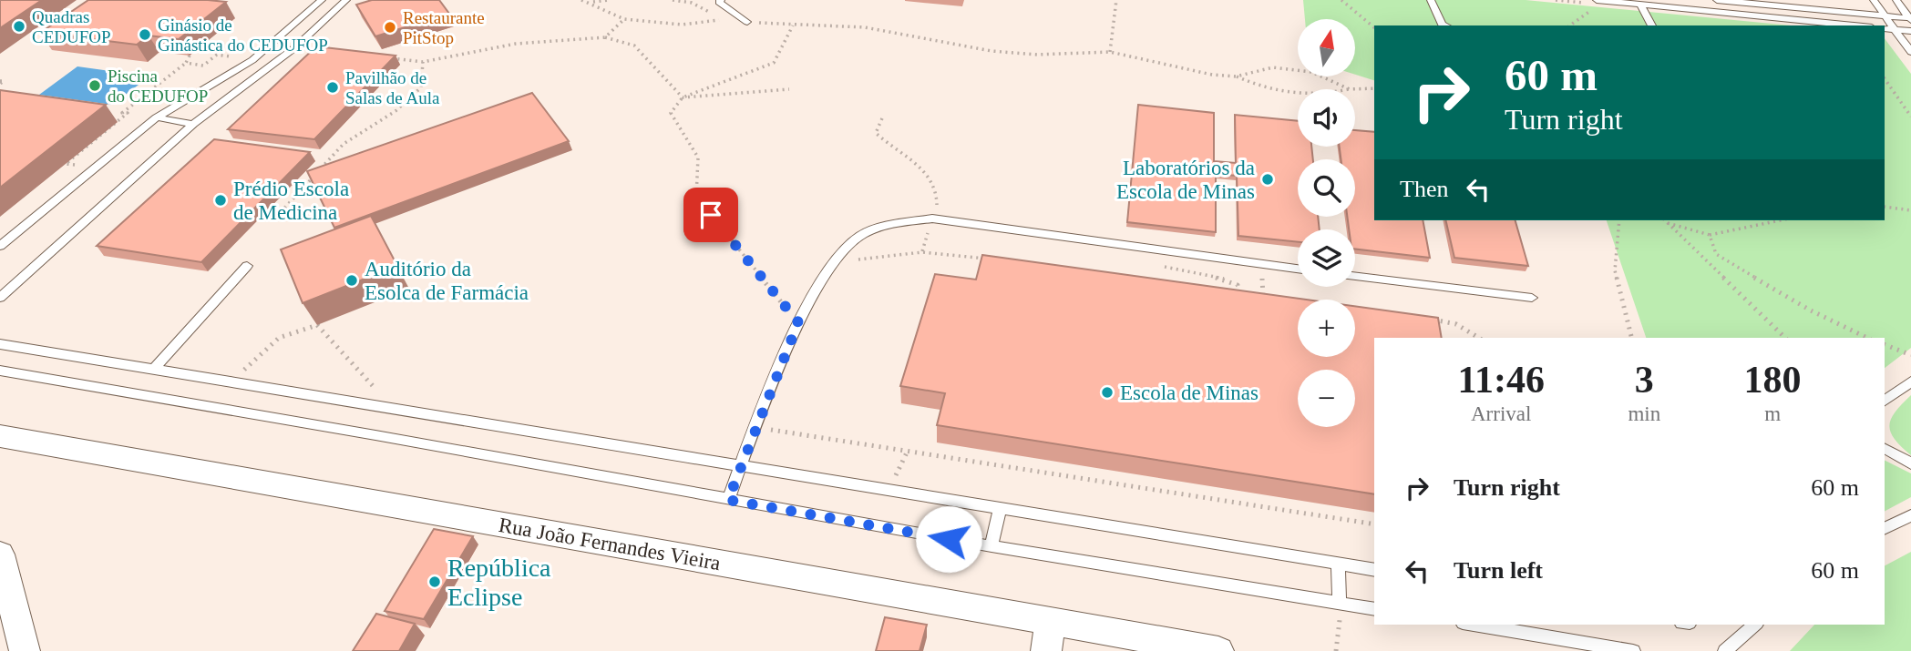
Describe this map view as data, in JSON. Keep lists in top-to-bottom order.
{
  "streets": {
    "street": ["Rua João Fernandes Vieira"]
  },
  "places": [
    "Quadras CEDUFOP",
    "Restaurante PitStop",
    "Ginásio de Ginástica do CEDUFOP",
    "Piscina do CEDUFOP",
    "Pavilhão de Salas de Aula",
    "Laboratórios da Escola de Minas",
    "Prédio Escola de Medicina",
    "Auditório da Esolca de Farmácia",
    "Escola de Minas",
    "República Eclipse"
  ],
  "north": "top",
  "page": {
    "map_buttons": ["+", "−"],
    "turn": ["60 m", "Turn right"],
    "then": "Then",
    "eta": [
      "11:46",
      "Arrival",
      "3",
      "min",
      "180",
      "m"
    ],
    "list": [
      {
        "name": "Turn right",
        "value": "60 m"
      },
      {
        "name": "Turn left",
        "value": "60 m"
      }
    ]
  }
}
